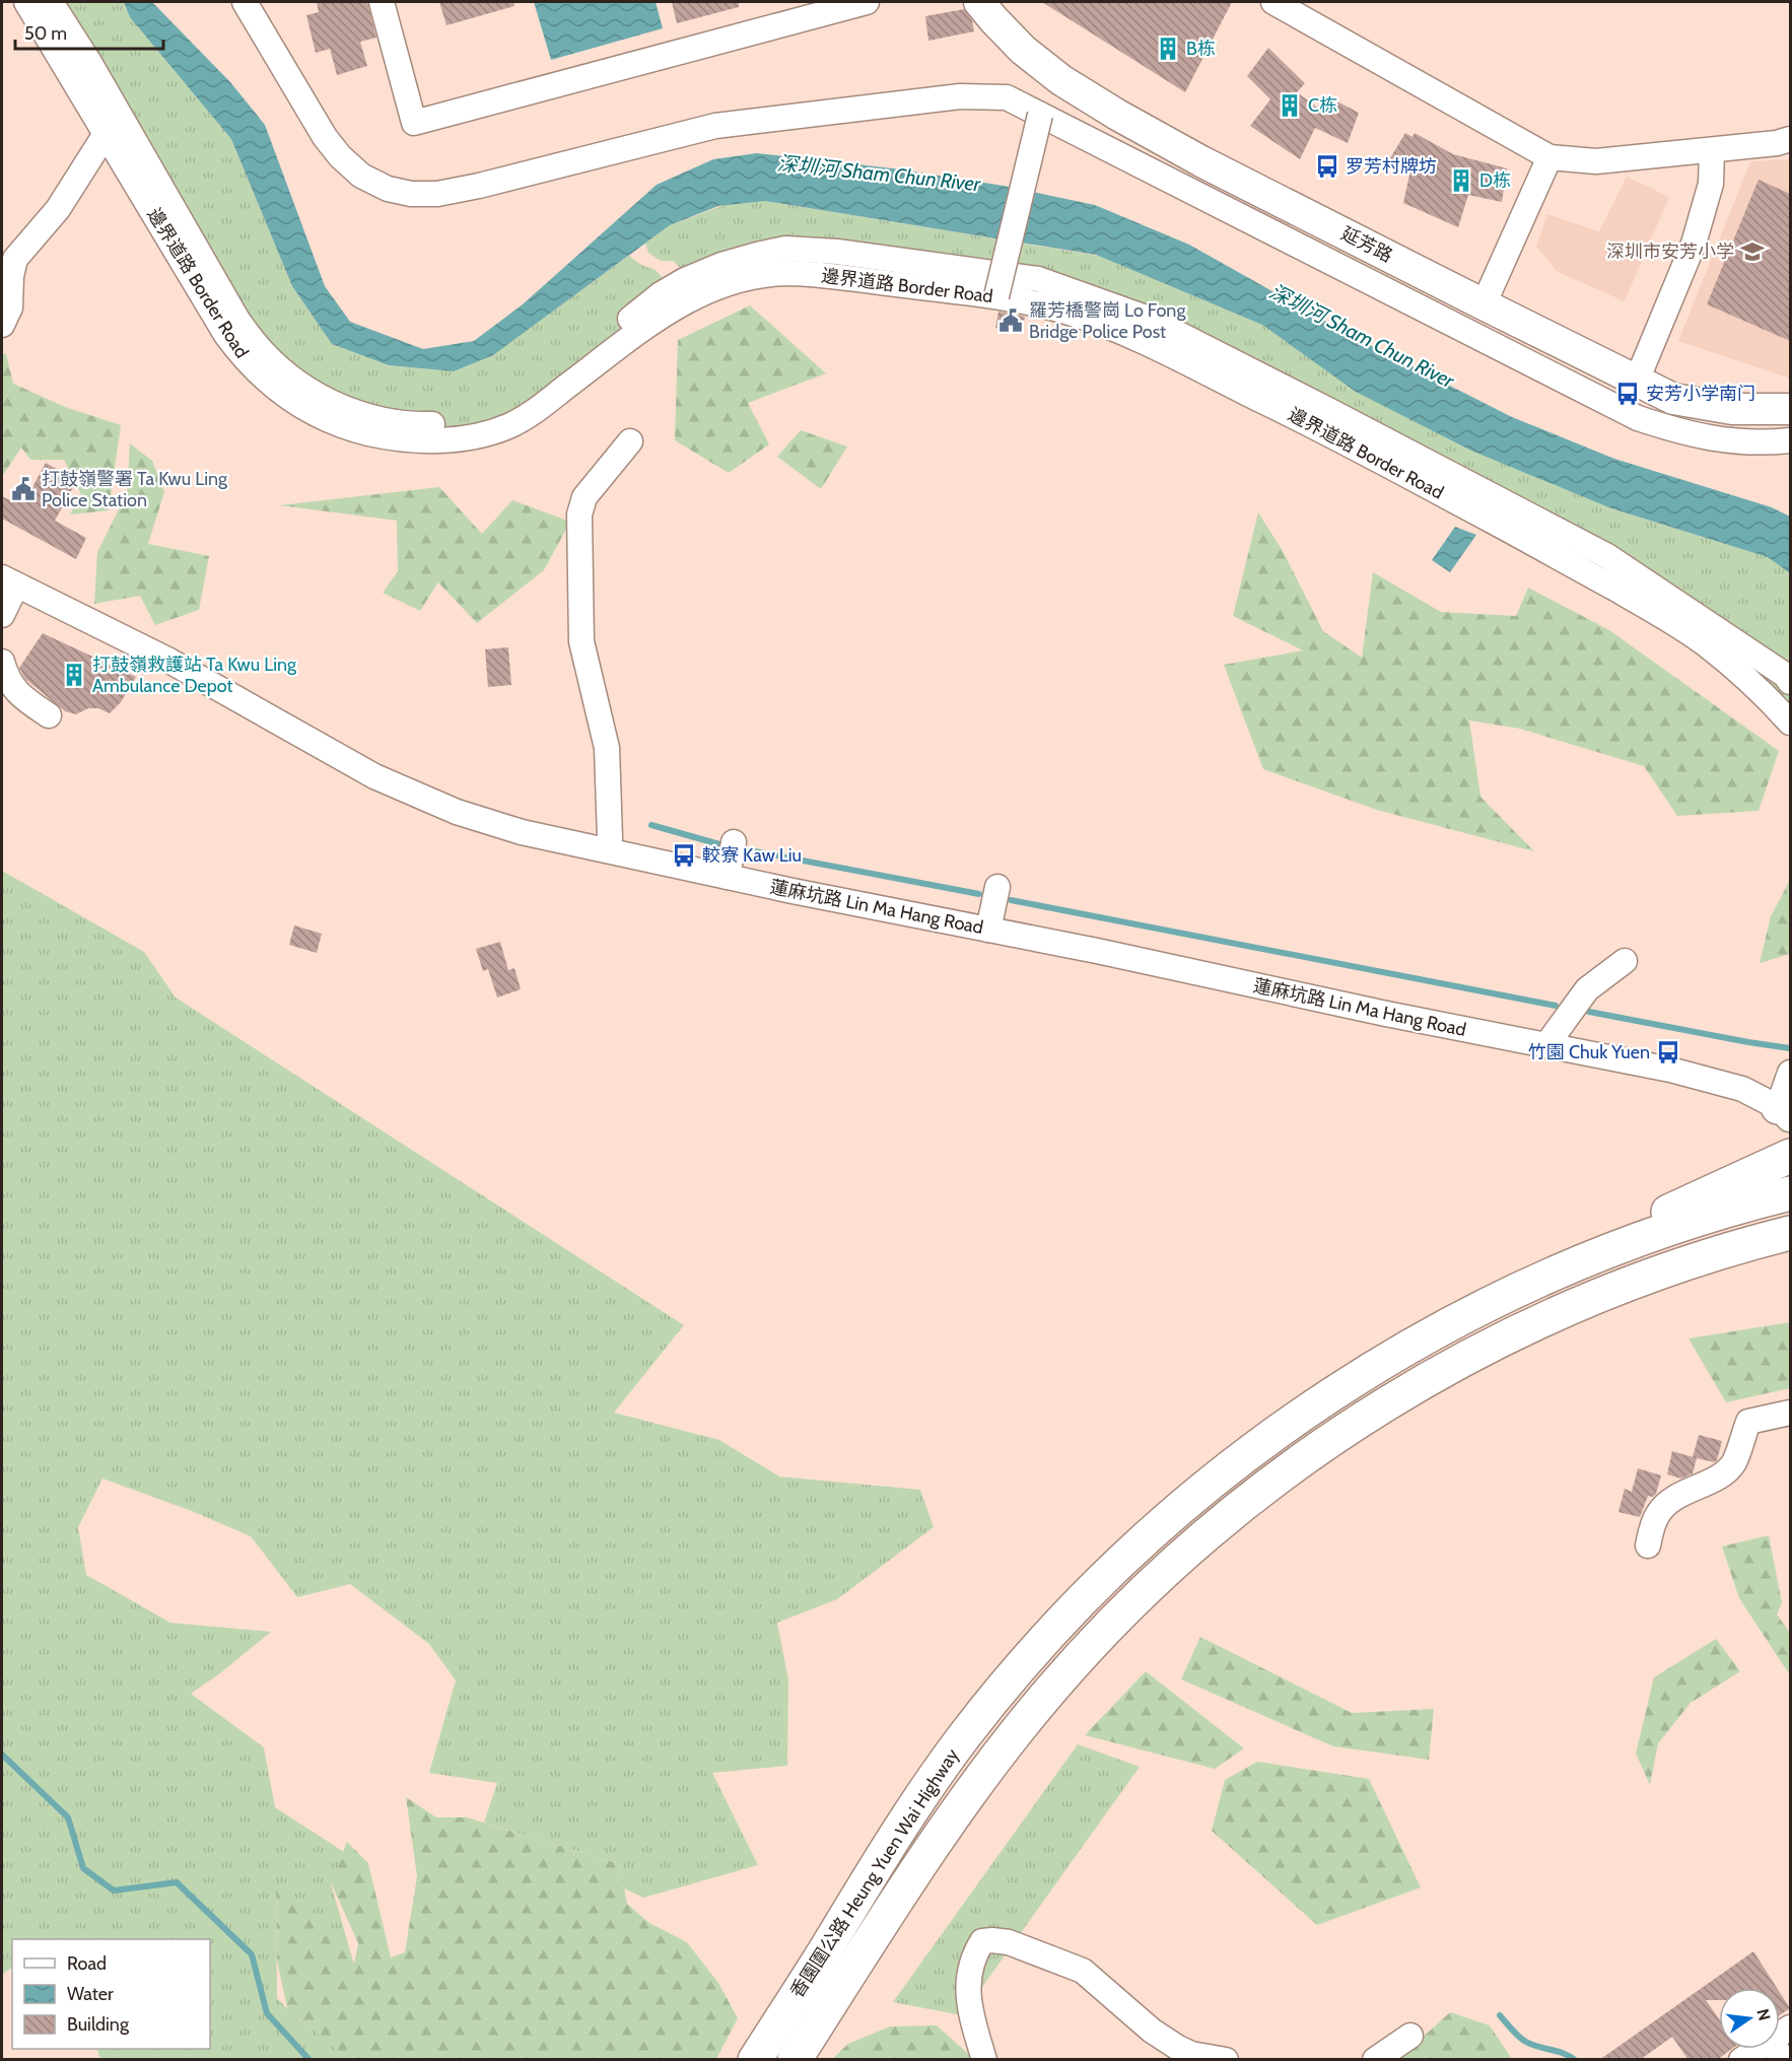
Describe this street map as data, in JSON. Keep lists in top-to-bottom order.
{
  "streets": {
    "highway": ["香園圍公路 Heung Yuen Wai Highway"],
    "main road": ["延芳路"],
    "street": ["邊界道路 Border Road", "蓮麻坑路 Lin Ma Hang Road"]
  },
  "water": ["深圳河 Sham Chun River"],
  "places": {
    "building": [
      "B栋",
      "C栋",
      "D栋",
      "打鼓嶺救護站 Ta Kwu Ling Ambulance Depot"
    ],
    "bus stop": [
      "罗芳村牌坊",
      "安芳小学南门",
      "較寮 Kaw Liu",
      "竹園 Chuk Yuen"
    ],
    "school or university": ["深圳市安芳小学"],
    "public building": ["羅芳橋警崗 Lo Fong Bridge Police Post", "打鼓嶺警署 Ta Kwu Ling Police Station"]
  },
  "legend": ["Road", "Water", "Building"],
  "scale_bar": "50 m",
  "north": "right"
}
